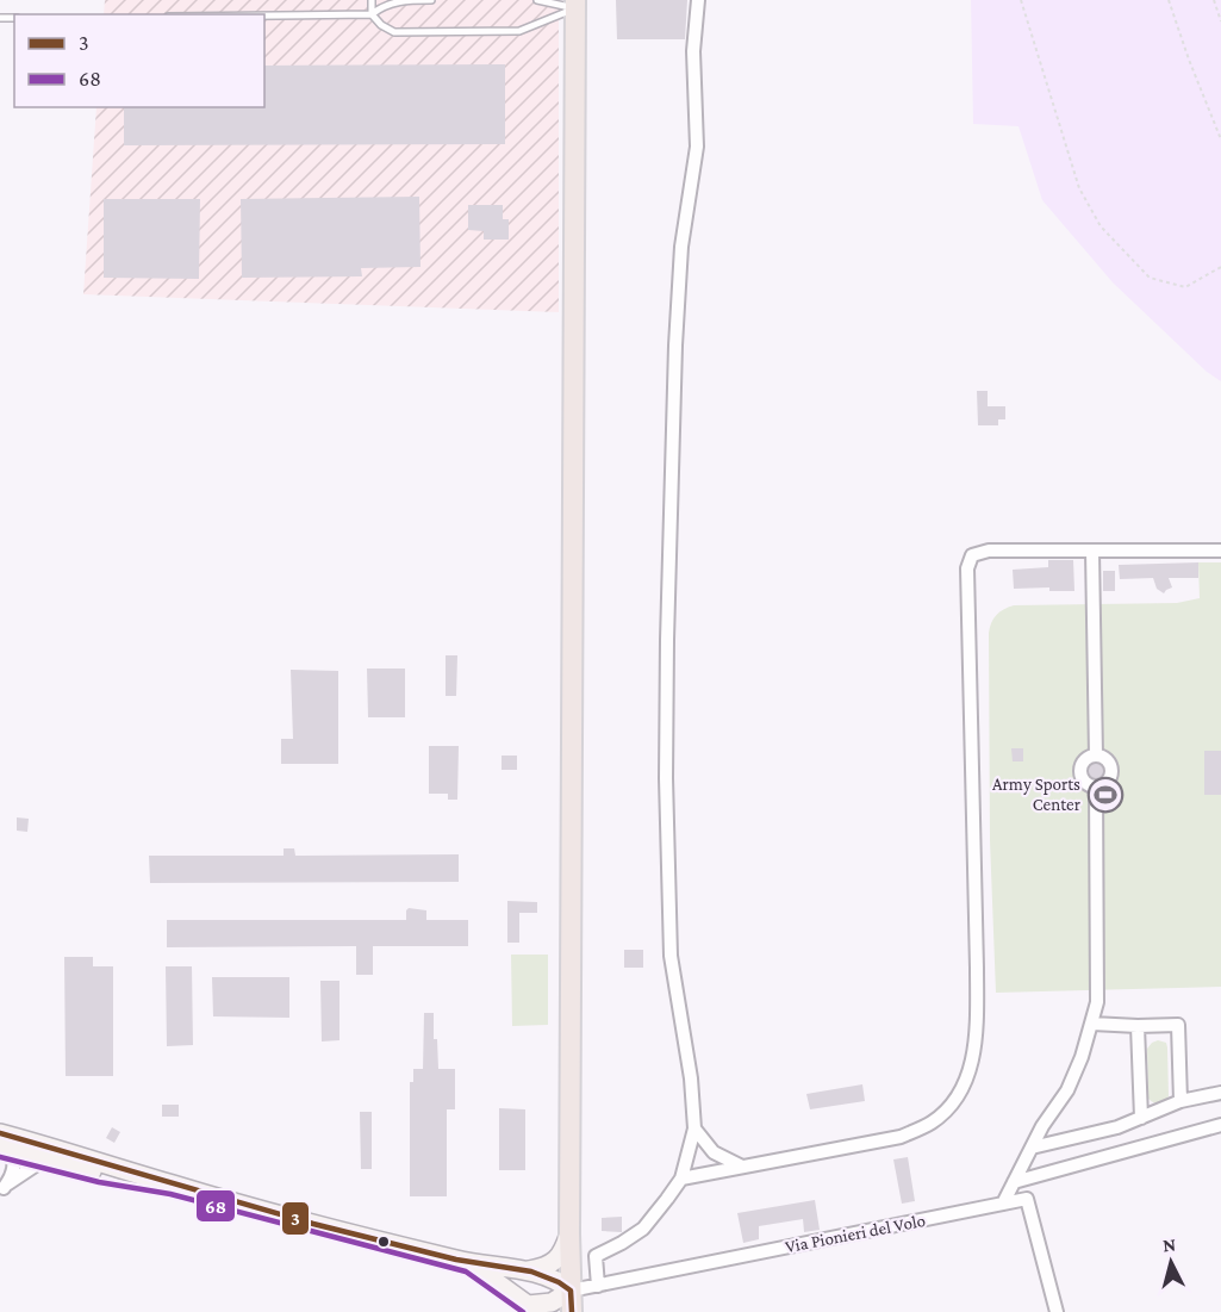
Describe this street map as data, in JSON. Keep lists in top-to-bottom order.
{
  "streets": {
    "street": ["Via Pionieri del Volo"]
  },
  "places": {
    "sports": ["Army Sports Center"]
  },
  "lines": ["transit line 3", "transit line 68"],
  "legend": ["3", "68"],
  "north": "top"
}
